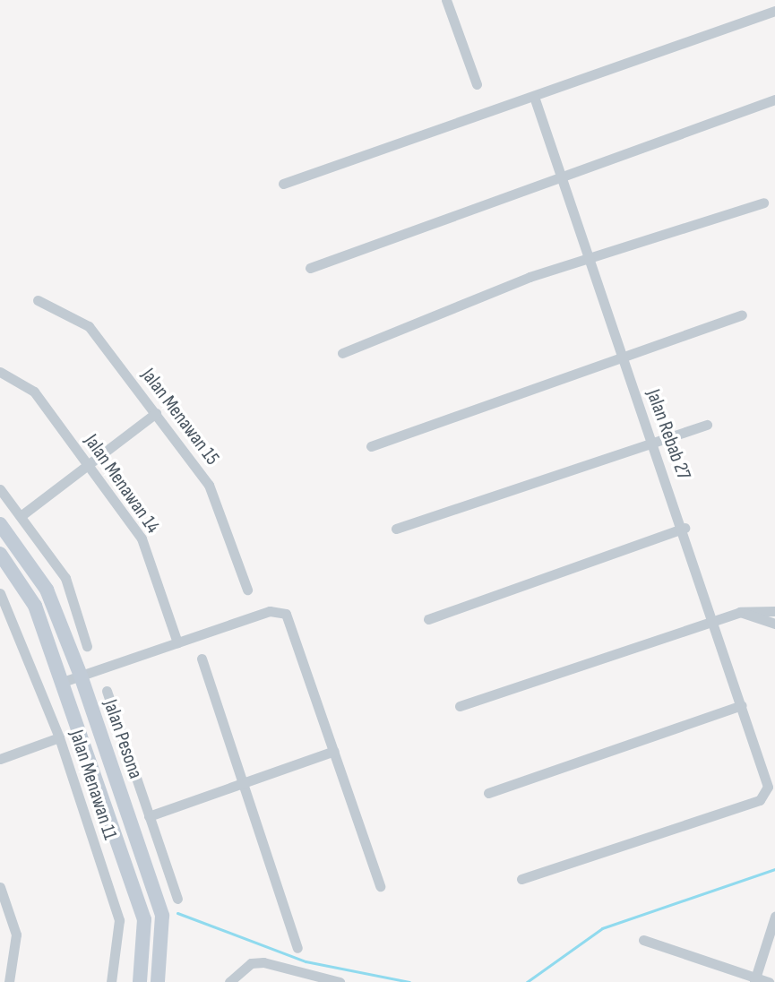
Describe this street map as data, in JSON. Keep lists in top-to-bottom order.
{
  "streets": {
    "street": [
      "Jalan Menawan 15",
      "Jalan Rebab 27",
      "Jalan Menawan 14",
      "Jalan Pesona",
      "Jalan Menawan 11"
    ]
  }
}
